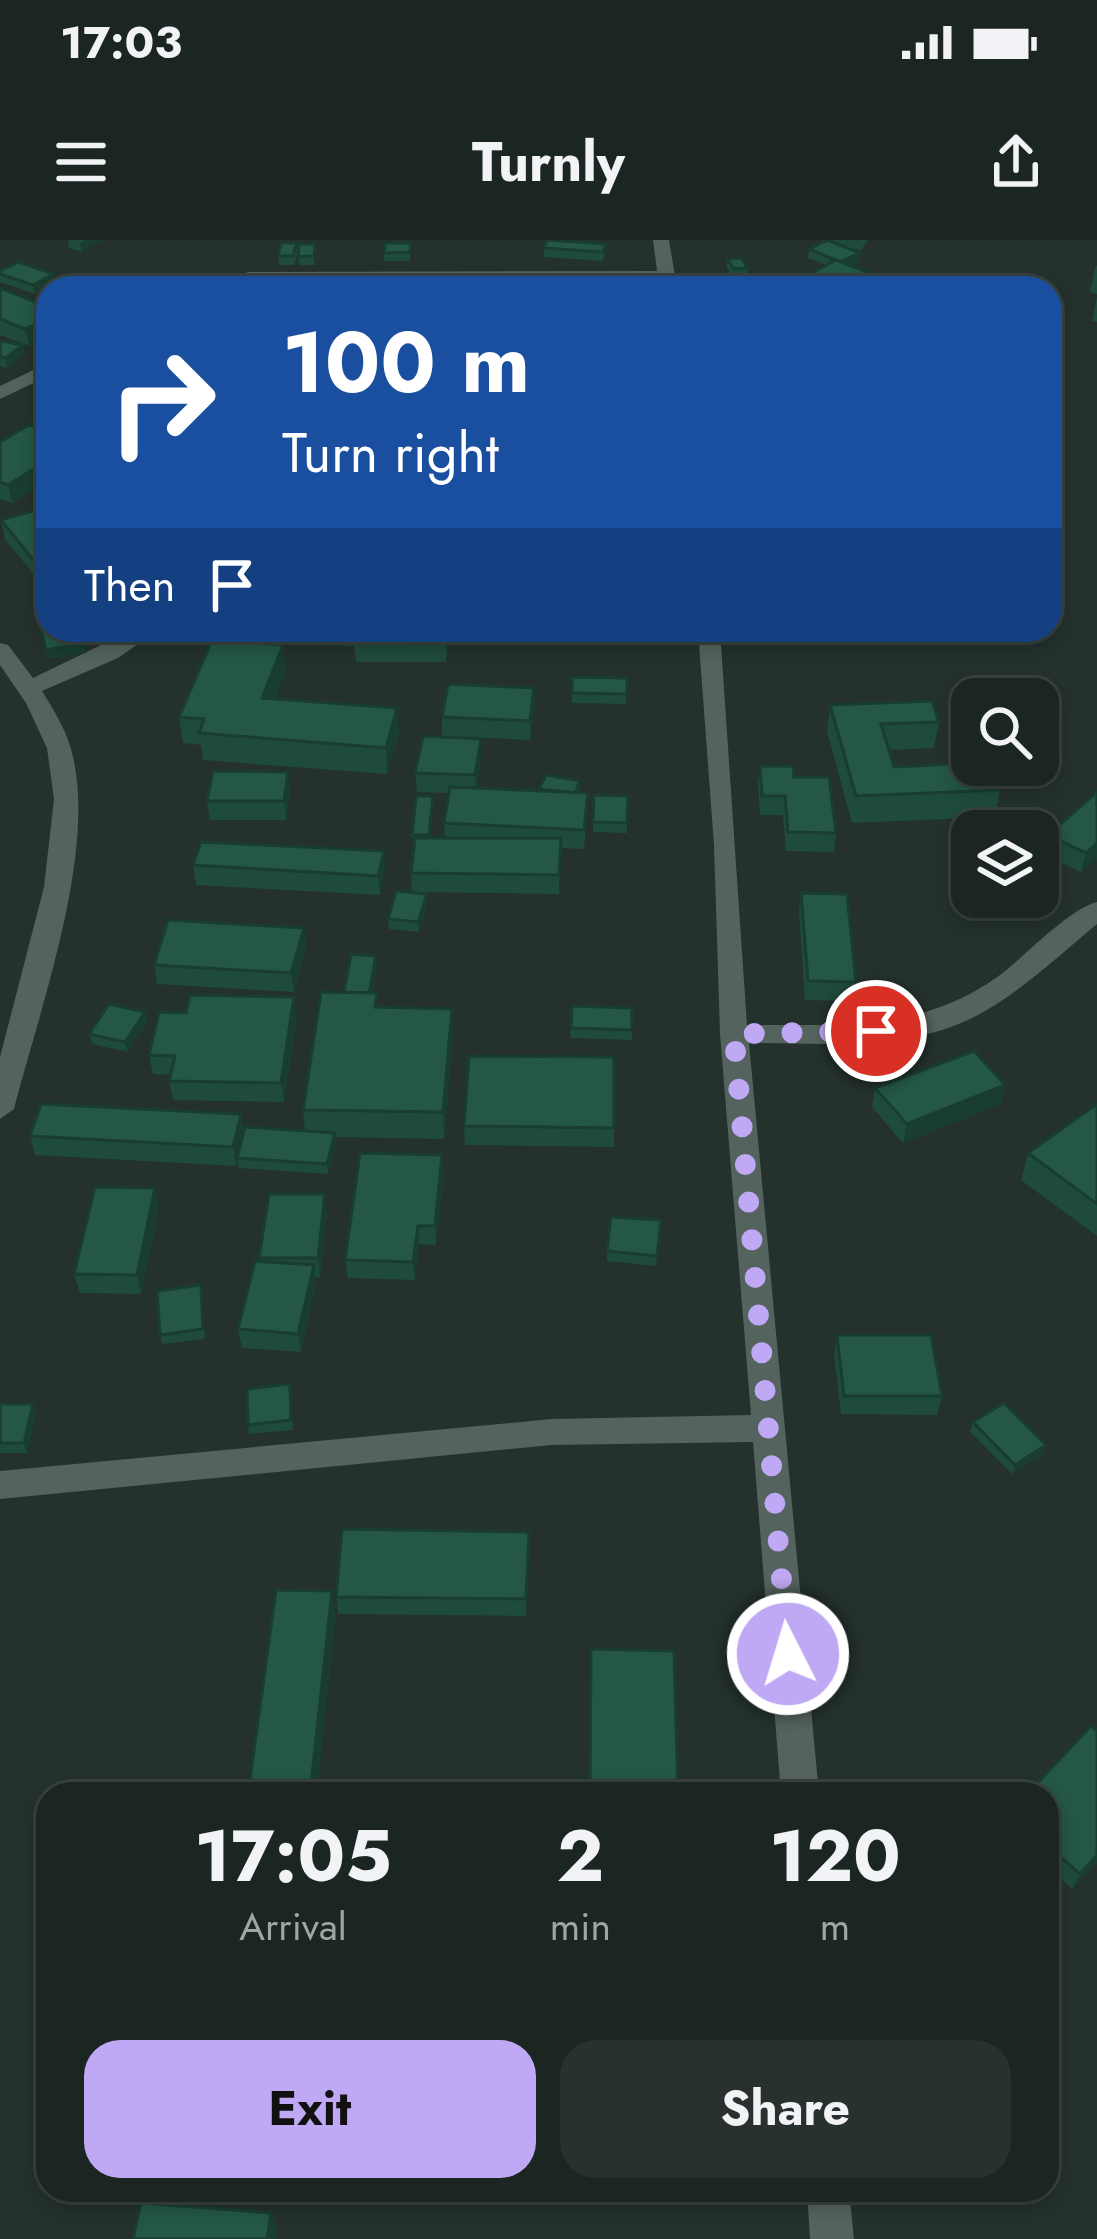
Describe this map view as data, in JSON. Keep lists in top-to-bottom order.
{
  "page": {
    "status": "17:03",
    "header": "Turnly",
    "turn": ["100 m", "Turn right"],
    "then": "Then",
    "eta": [
      "17:05",
      "Arrival",
      "2",
      "min",
      "120",
      "m"
    ],
    "buttons": ["Exit", "Share"]
  }
}
